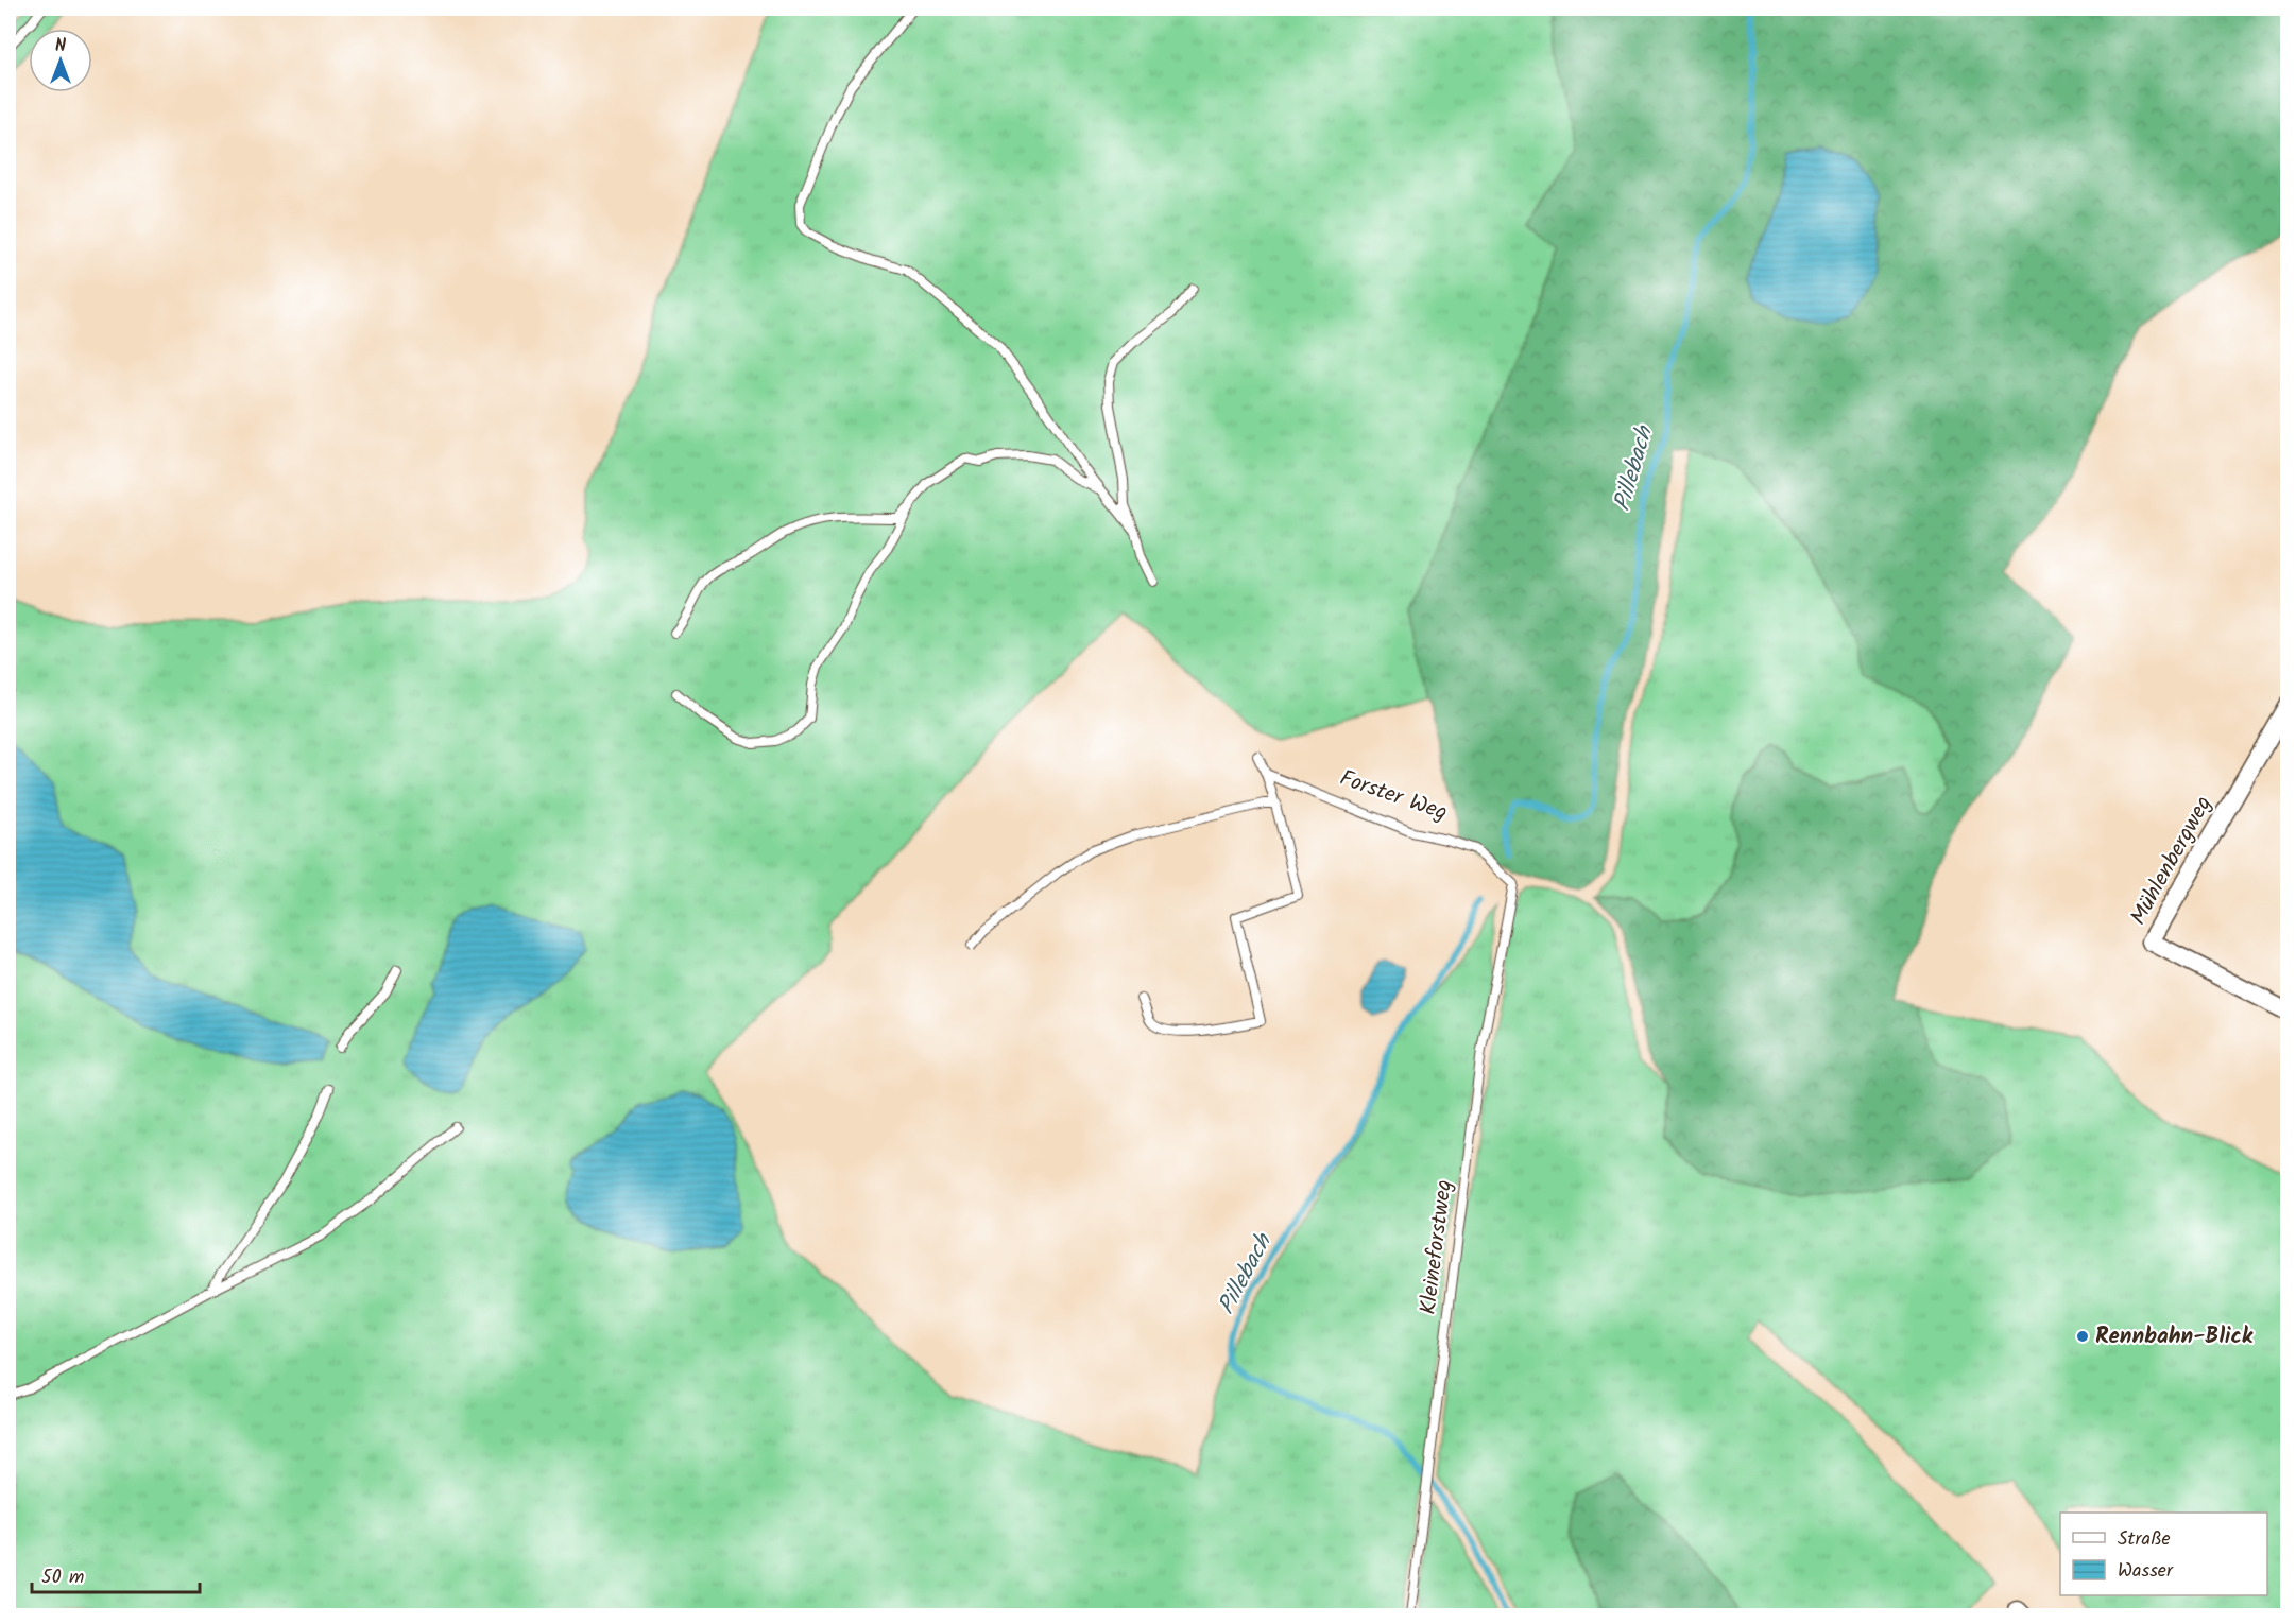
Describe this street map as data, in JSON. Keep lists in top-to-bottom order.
{
  "streets": {
    "street": ["Mühlenbergweg"],
    "lane": ["Forster Weg", "Kleineforstweg"]
  },
  "crossings": [
    ["Forster Weg", "Kleineforstweg"]
  ],
  "water": ["Pillebach"],
  "places": ["Rennbahn-Blick"],
  "legend": ["Straße", "Wasser"],
  "scale_bar": "50 m",
  "north": "top"
}
